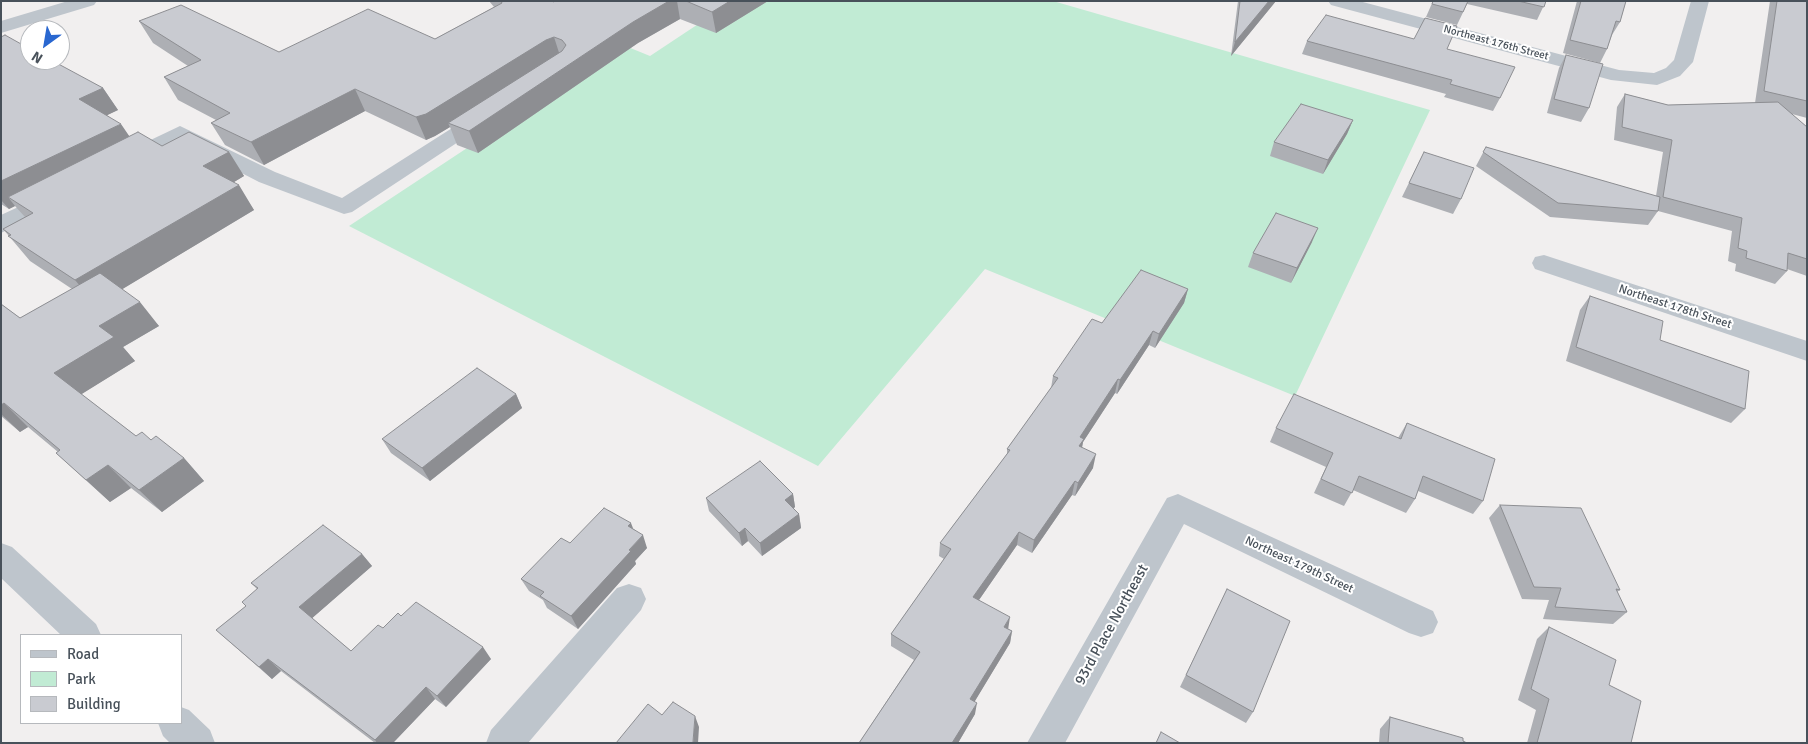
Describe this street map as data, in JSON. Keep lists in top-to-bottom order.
{
  "streets": {
    "street": [
      "Northeast 176th Street",
      "Northeast 178th Street",
      "Northeast 179th Street",
      "93rd Place Northeast"
    ]
  },
  "crossings": [
    ["Northeast 179th Street", "93rd Place Northeast"]
  ],
  "legend": ["Road", "Park", "Building"],
  "north": "bottom left"
}
